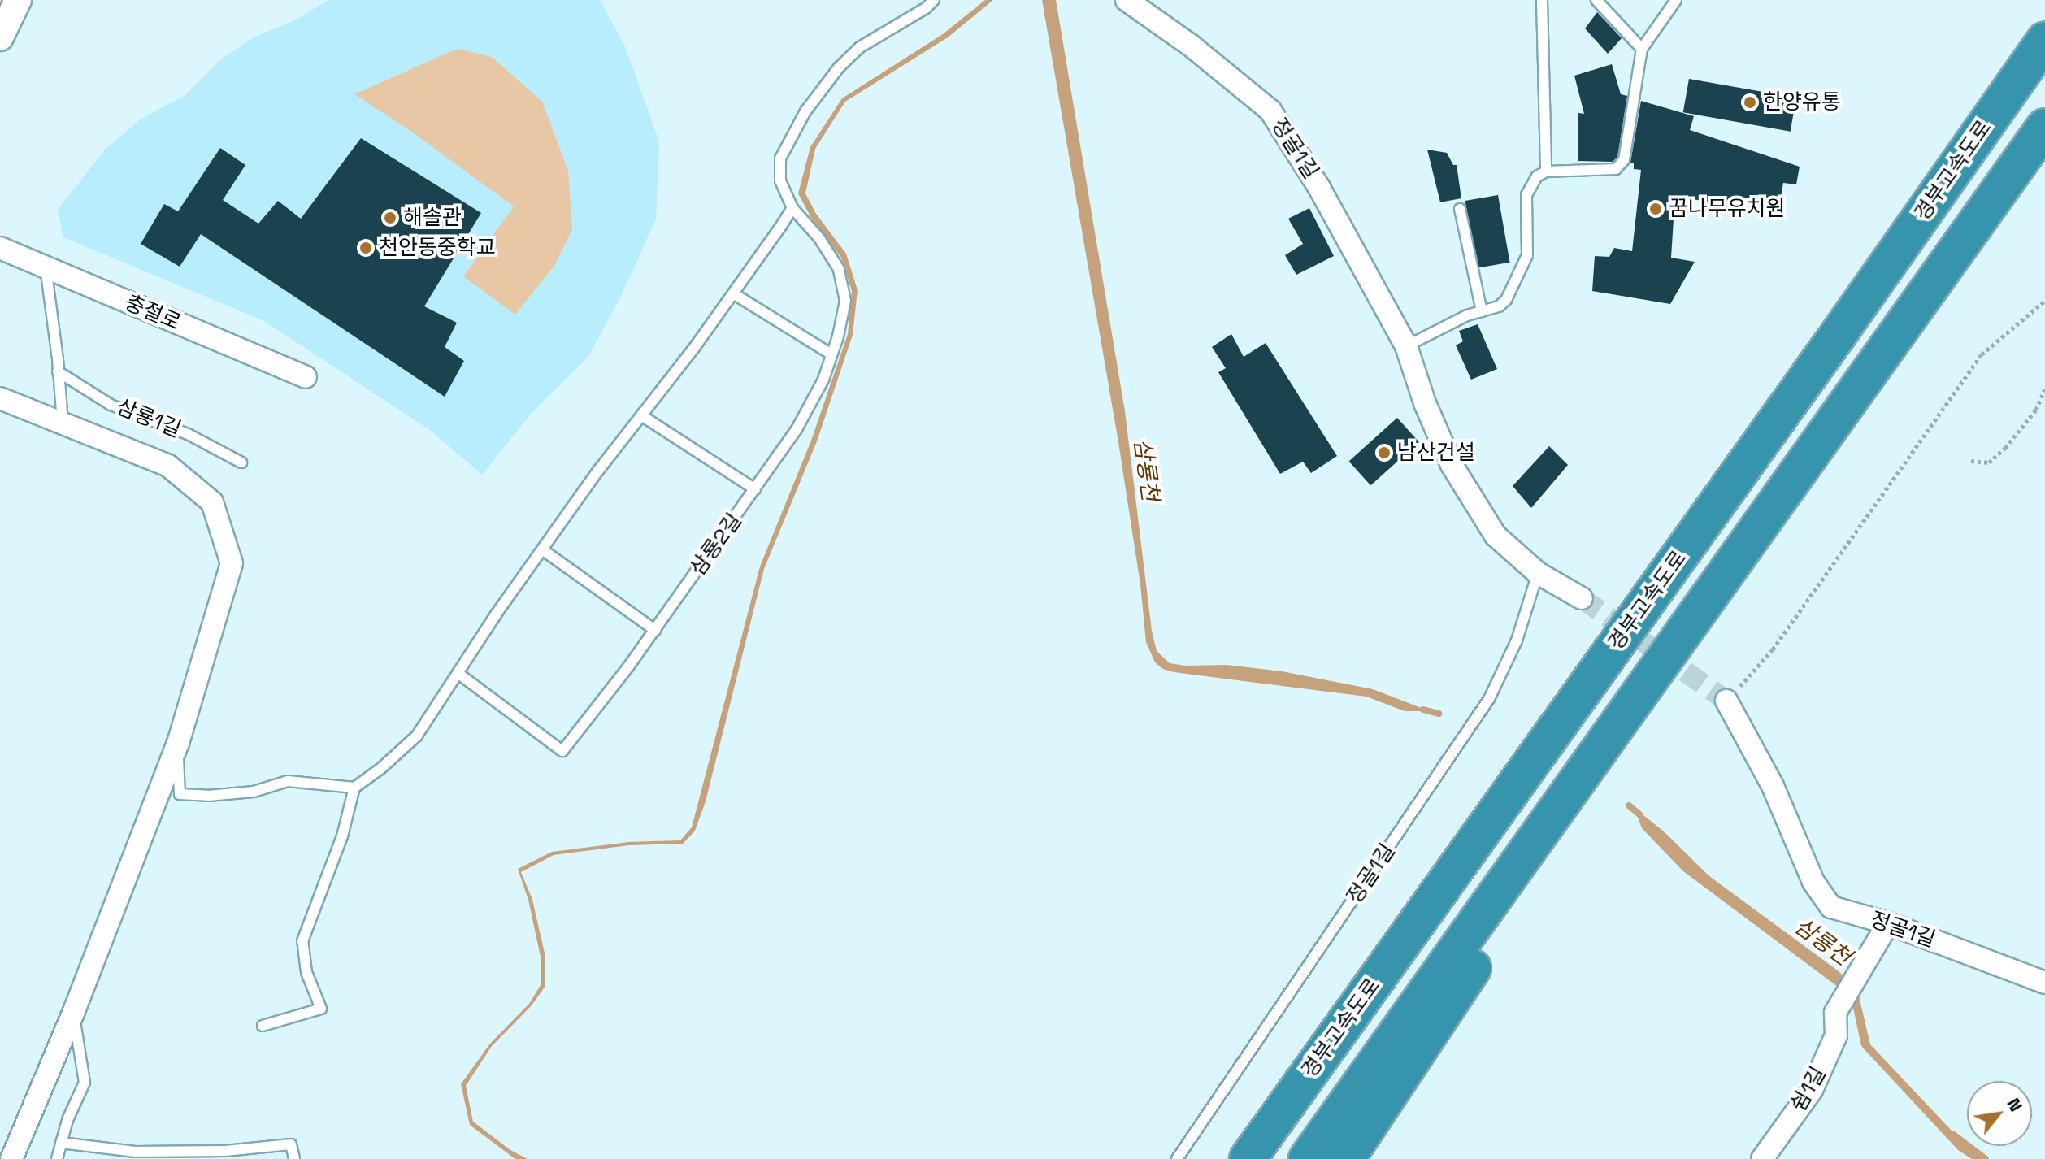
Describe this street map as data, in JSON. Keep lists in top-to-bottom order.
{
  "streets": {
    "highway": ["경부고속도로"],
    "street": ["정골1길", "충절로", "쉼1길"],
    "lane": ["삼룡1길", "삼룡2길"]
  },
  "crossings": [
    ["정골1길", "쉼1길"]
  ],
  "water": ["삼룡천"],
  "places": [
    "한양유통",
    "꿈나무유치원",
    "해솔관",
    "천안동중학교",
    "남산건설"
  ],
  "north": "top right"
}
